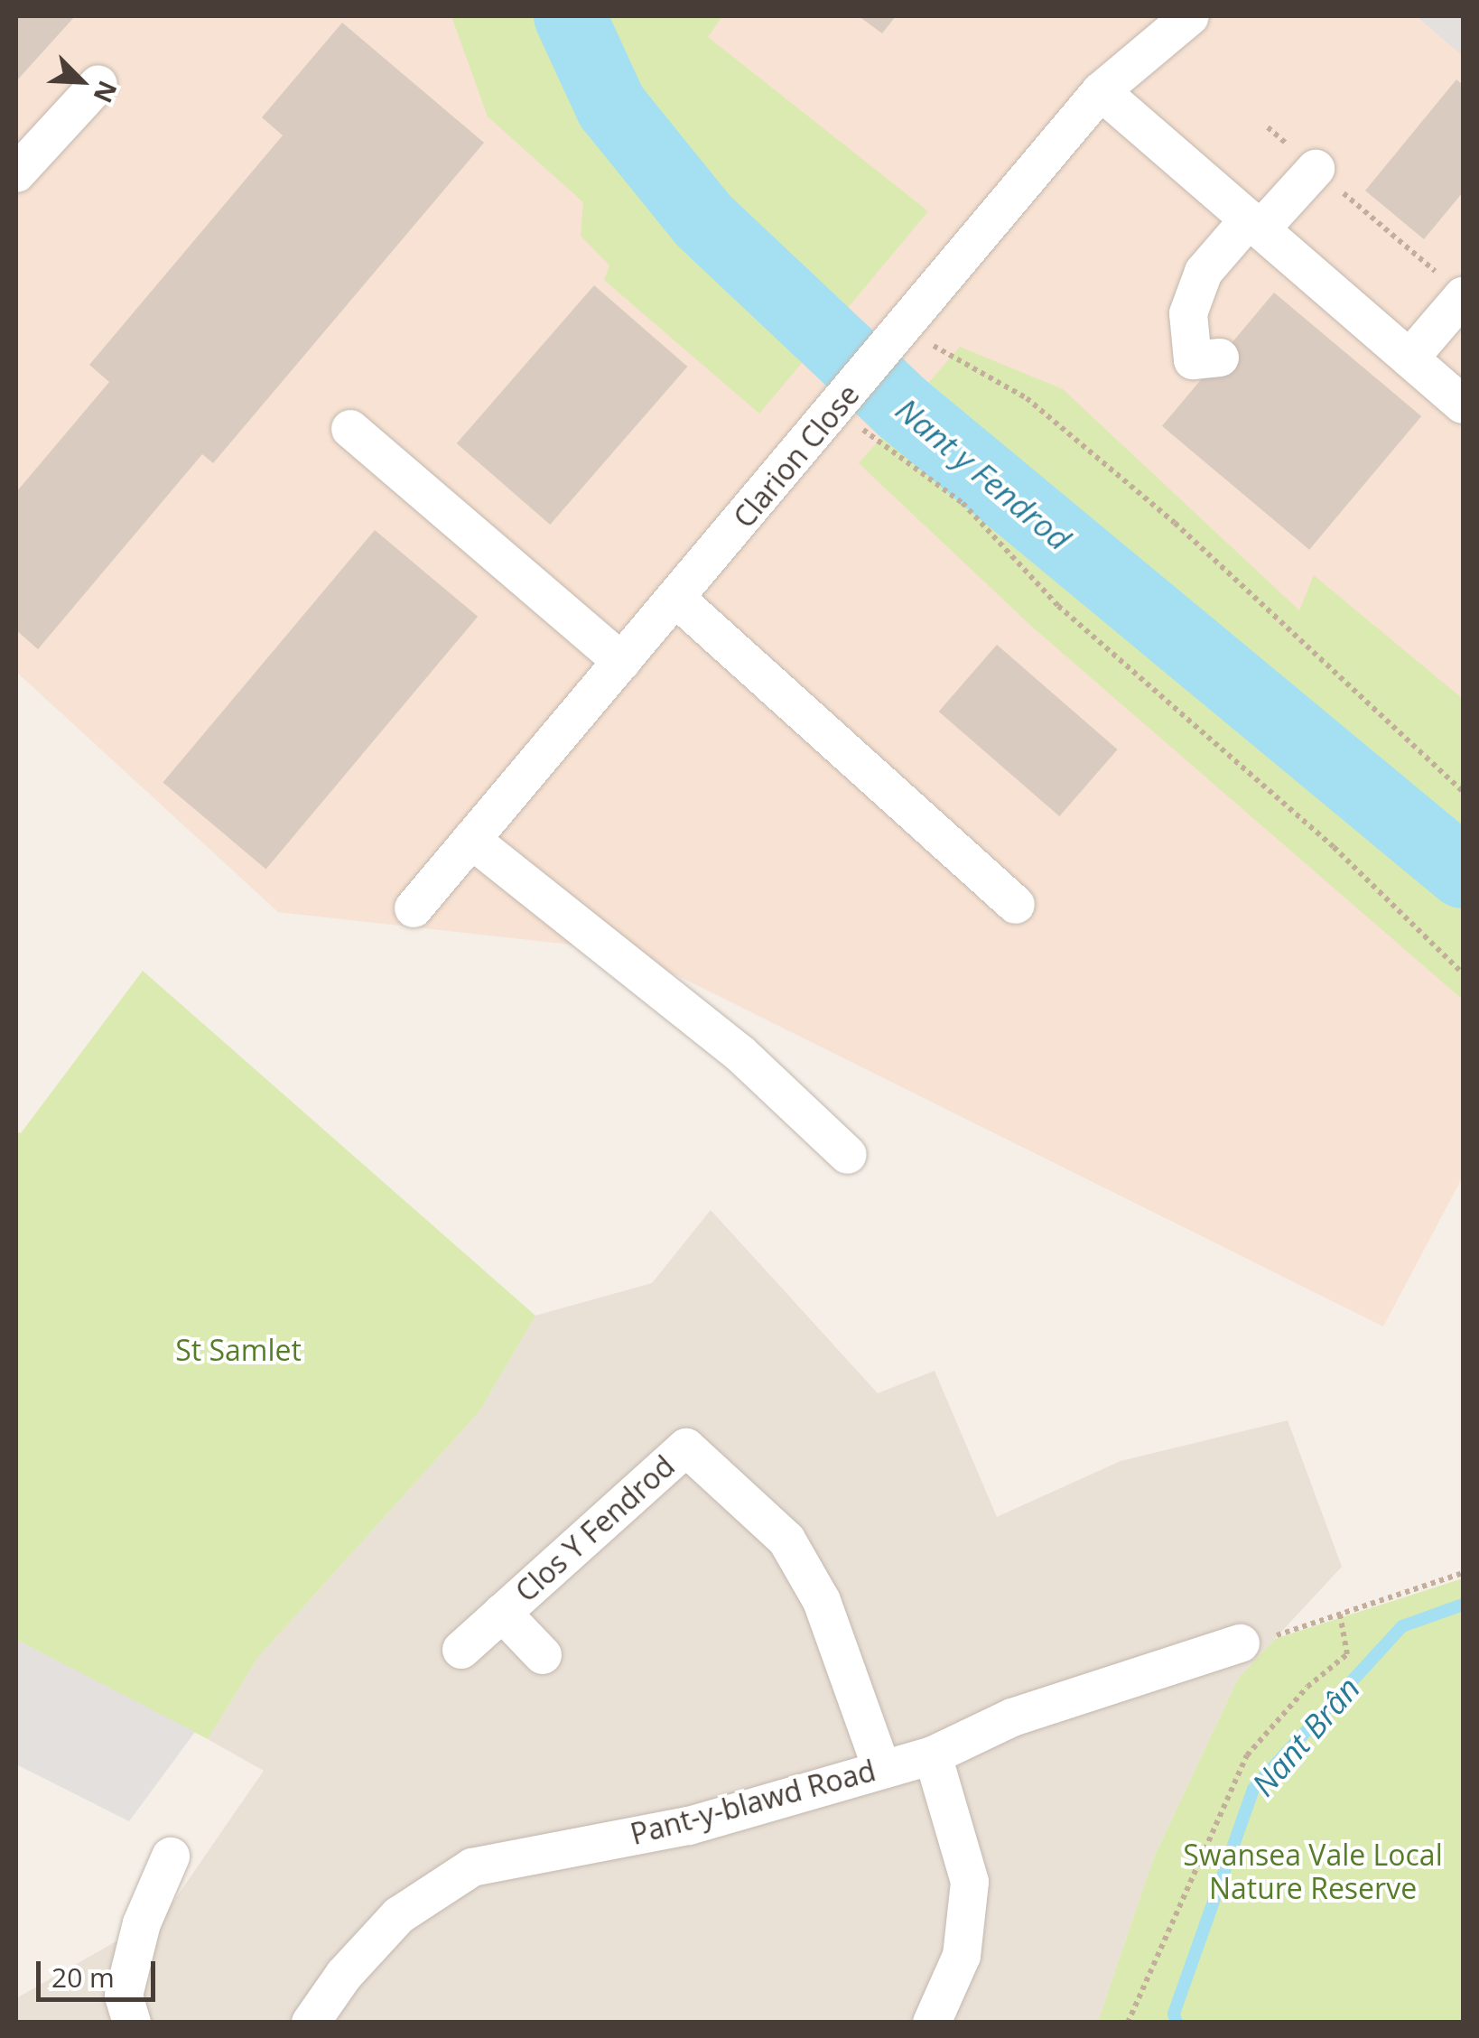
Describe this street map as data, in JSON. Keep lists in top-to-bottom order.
{
  "streets": {
    "street": ["Clarion Close", "Clos Y Fendrod", "Pant-y-blawd Road"]
  },
  "crossings": [
    ["Clos Y Fendrod", "Pant-y-blawd Road"]
  ],
  "water": ["Nant y Fendrod", "Nant Brân"],
  "parks": ["St Samlet", "Swansea Vale Local Nature Reserve"],
  "scale_bar": "20 m",
  "north": "bottom right"
}
